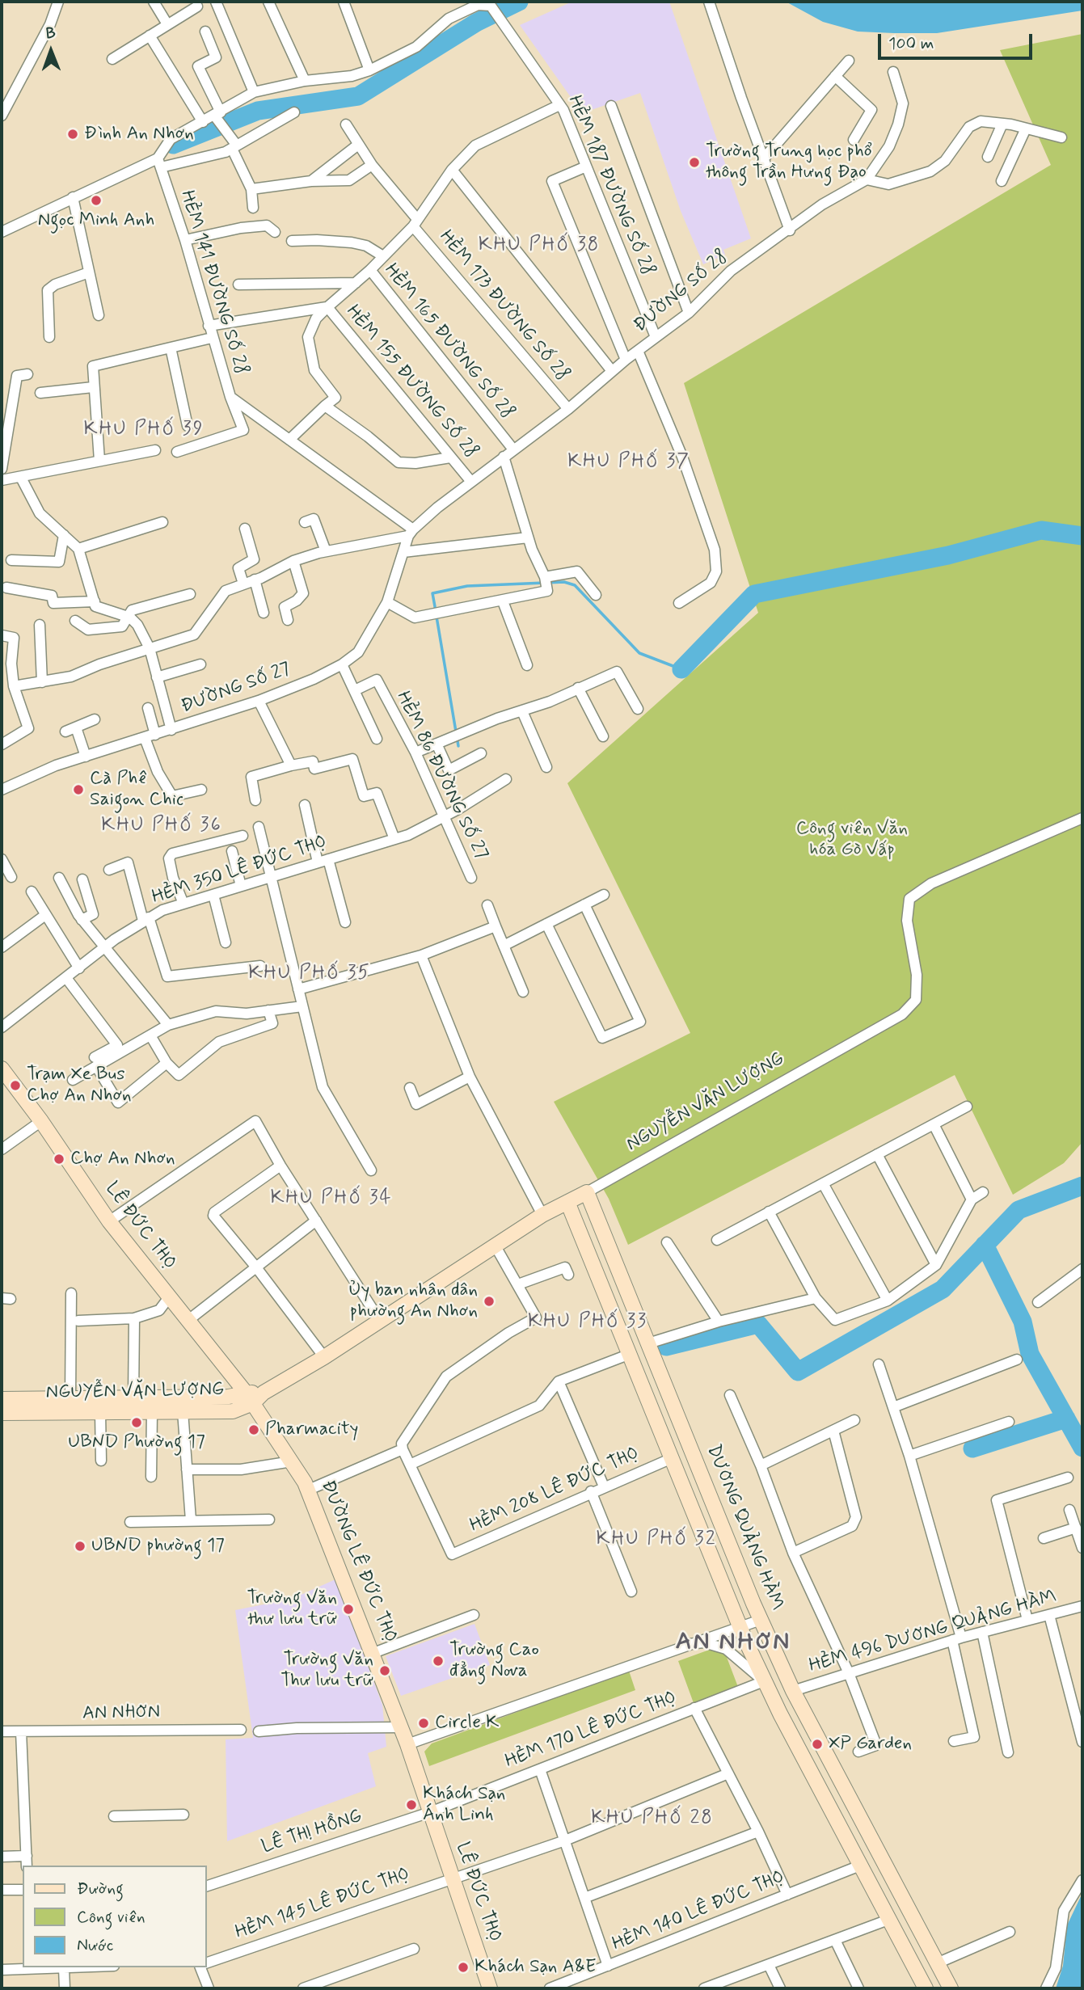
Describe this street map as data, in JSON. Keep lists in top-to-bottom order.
{
  "streets": {
    "street": [
      "HẺM 187 ĐƯỜNG SỐ 28",
      "HẺM 141 ĐƯỜNG SỐ 28",
      "ĐƯỜNG SỐ 28",
      "HẺM 173 ĐƯỜNG SỐ 28",
      "HẺM 165 ĐƯỜNG SỐ 28",
      "HẺM 155 ĐƯỜNG SỐ 28",
      "ĐƯỜNG SỐ 27",
      "HẺM 86 ĐƯỜNG SỐ 27",
      "HẺM 350 LÊ ĐỨC THỌ",
      "NGUYỄN VĂN LƯỢNG",
      "LÊ ĐỨC THỌ",
      "HẺM 208 LÊ ĐỨC THỌ",
      "DƯƠNG QUẢNG HÀM",
      "ĐƯỜNG LÊ ĐỨC THỌ",
      "HẺM 496 DƯƠNG QUẢNG HÀM",
      "AN NHƠN",
      "HẺM 170 LÊ ĐỨC THỌ",
      "LÊ THỊ HỒNG",
      "HẺM 145 LÊ ĐỨC THỌ",
      "HẺM 140 LÊ ĐỨC THỌ"
    ]
  },
  "crossings": [
    ["HẺM 187 ĐƯỜNG SỐ 28", "ĐƯỜNG SỐ 28"],
    ["HẺM 141 ĐƯỜNG SỐ 28", "ĐƯỜNG SỐ 28"],
    ["HẺM 141 ĐƯỜNG SỐ 28", "ĐƯỜNG SỐ 27"],
    ["ĐƯỜNG SỐ 28", "HẺM 173 ĐƯỜNG SỐ 28"],
    ["ĐƯỜNG SỐ 28", "HẺM 165 ĐƯỜNG SỐ 28"],
    ["ĐƯỜNG SỐ 28", "HẺM 155 ĐƯỜNG SỐ 28"],
    ["ĐƯỜNG SỐ 28", "ĐƯỜNG SỐ 27"],
    ["HẺM 165 ĐƯỜNG SỐ 28", "HẺM 155 ĐƯỜNG SỐ 28"],
    ["HẺM 86 ĐƯỜNG SỐ 27", "HẺM 350 LÊ ĐỨC THỌ"],
    ["NGUYỄN VĂN LƯỢNG", "LÊ ĐỨC THỌ"],
    ["NGUYỄN VĂN LƯỢNG", "DƯƠNG QUẢNG HÀM"],
    ["NGUYỄN VĂN LƯỢNG", "ĐƯỜNG LÊ ĐỨC THỌ"],
    ["LÊ ĐỨC THỌ", "ĐƯỜNG LÊ ĐỨC THỌ"],
    ["LÊ ĐỨC THỌ", "HẺM 170 LÊ ĐỨC THỌ"],
    ["LÊ ĐỨC THỌ", "LÊ THỊ HỒNG"],
    ["LÊ ĐỨC THỌ", "HẺM 145 LÊ ĐỨC THỌ"],
    ["DƯƠNG QUẢNG HÀM", "HẺM 496 DƯƠNG QUẢNG HÀM"],
    ["HẺM 170 LÊ ĐỨC THỌ", "LÊ THỊ HỒNG"]
  ],
  "districts": [
    "KHU PHỐ 38",
    "KHU PHỐ 39",
    "KHU PHỐ 37",
    "KHU PHỐ 36",
    "KHU PHỐ 35",
    "KHU PHỐ 34",
    "KHU PHỐ 33",
    "KHU PHỐ 32",
    "AN NHƠN",
    "KHU PHỐ 28"
  ],
  "parks": ["Công viên Văn hóa Gò Vấp"],
  "places": [
    "Đình An Nhơn",
    "Trường Trung học phổ thông Trần Hưng Đạo",
    "Ngọc Minh Anh",
    "Cà Phê Saigon Chic",
    "Trạm Xe Bus Chợ An Nhơn",
    "Chợ An Nhơn",
    "Ủy ban nhân dân phường An Nhơn",
    "UBND Phường 17",
    "Pharmacity",
    "UBND phường 17",
    "Trường Văn thư lưu trữ",
    "Trường Cao đẳng Nova",
    "Trường Văn Thư lưu trữ",
    "Circle K",
    "XP Garden",
    "Khách Sạn Ánh Linh",
    "Khách Sạn A&E"
  ],
  "legend": ["Đường", "Công viên", "Nước"],
  "scale_bar": "100 m",
  "north": "top"
}
